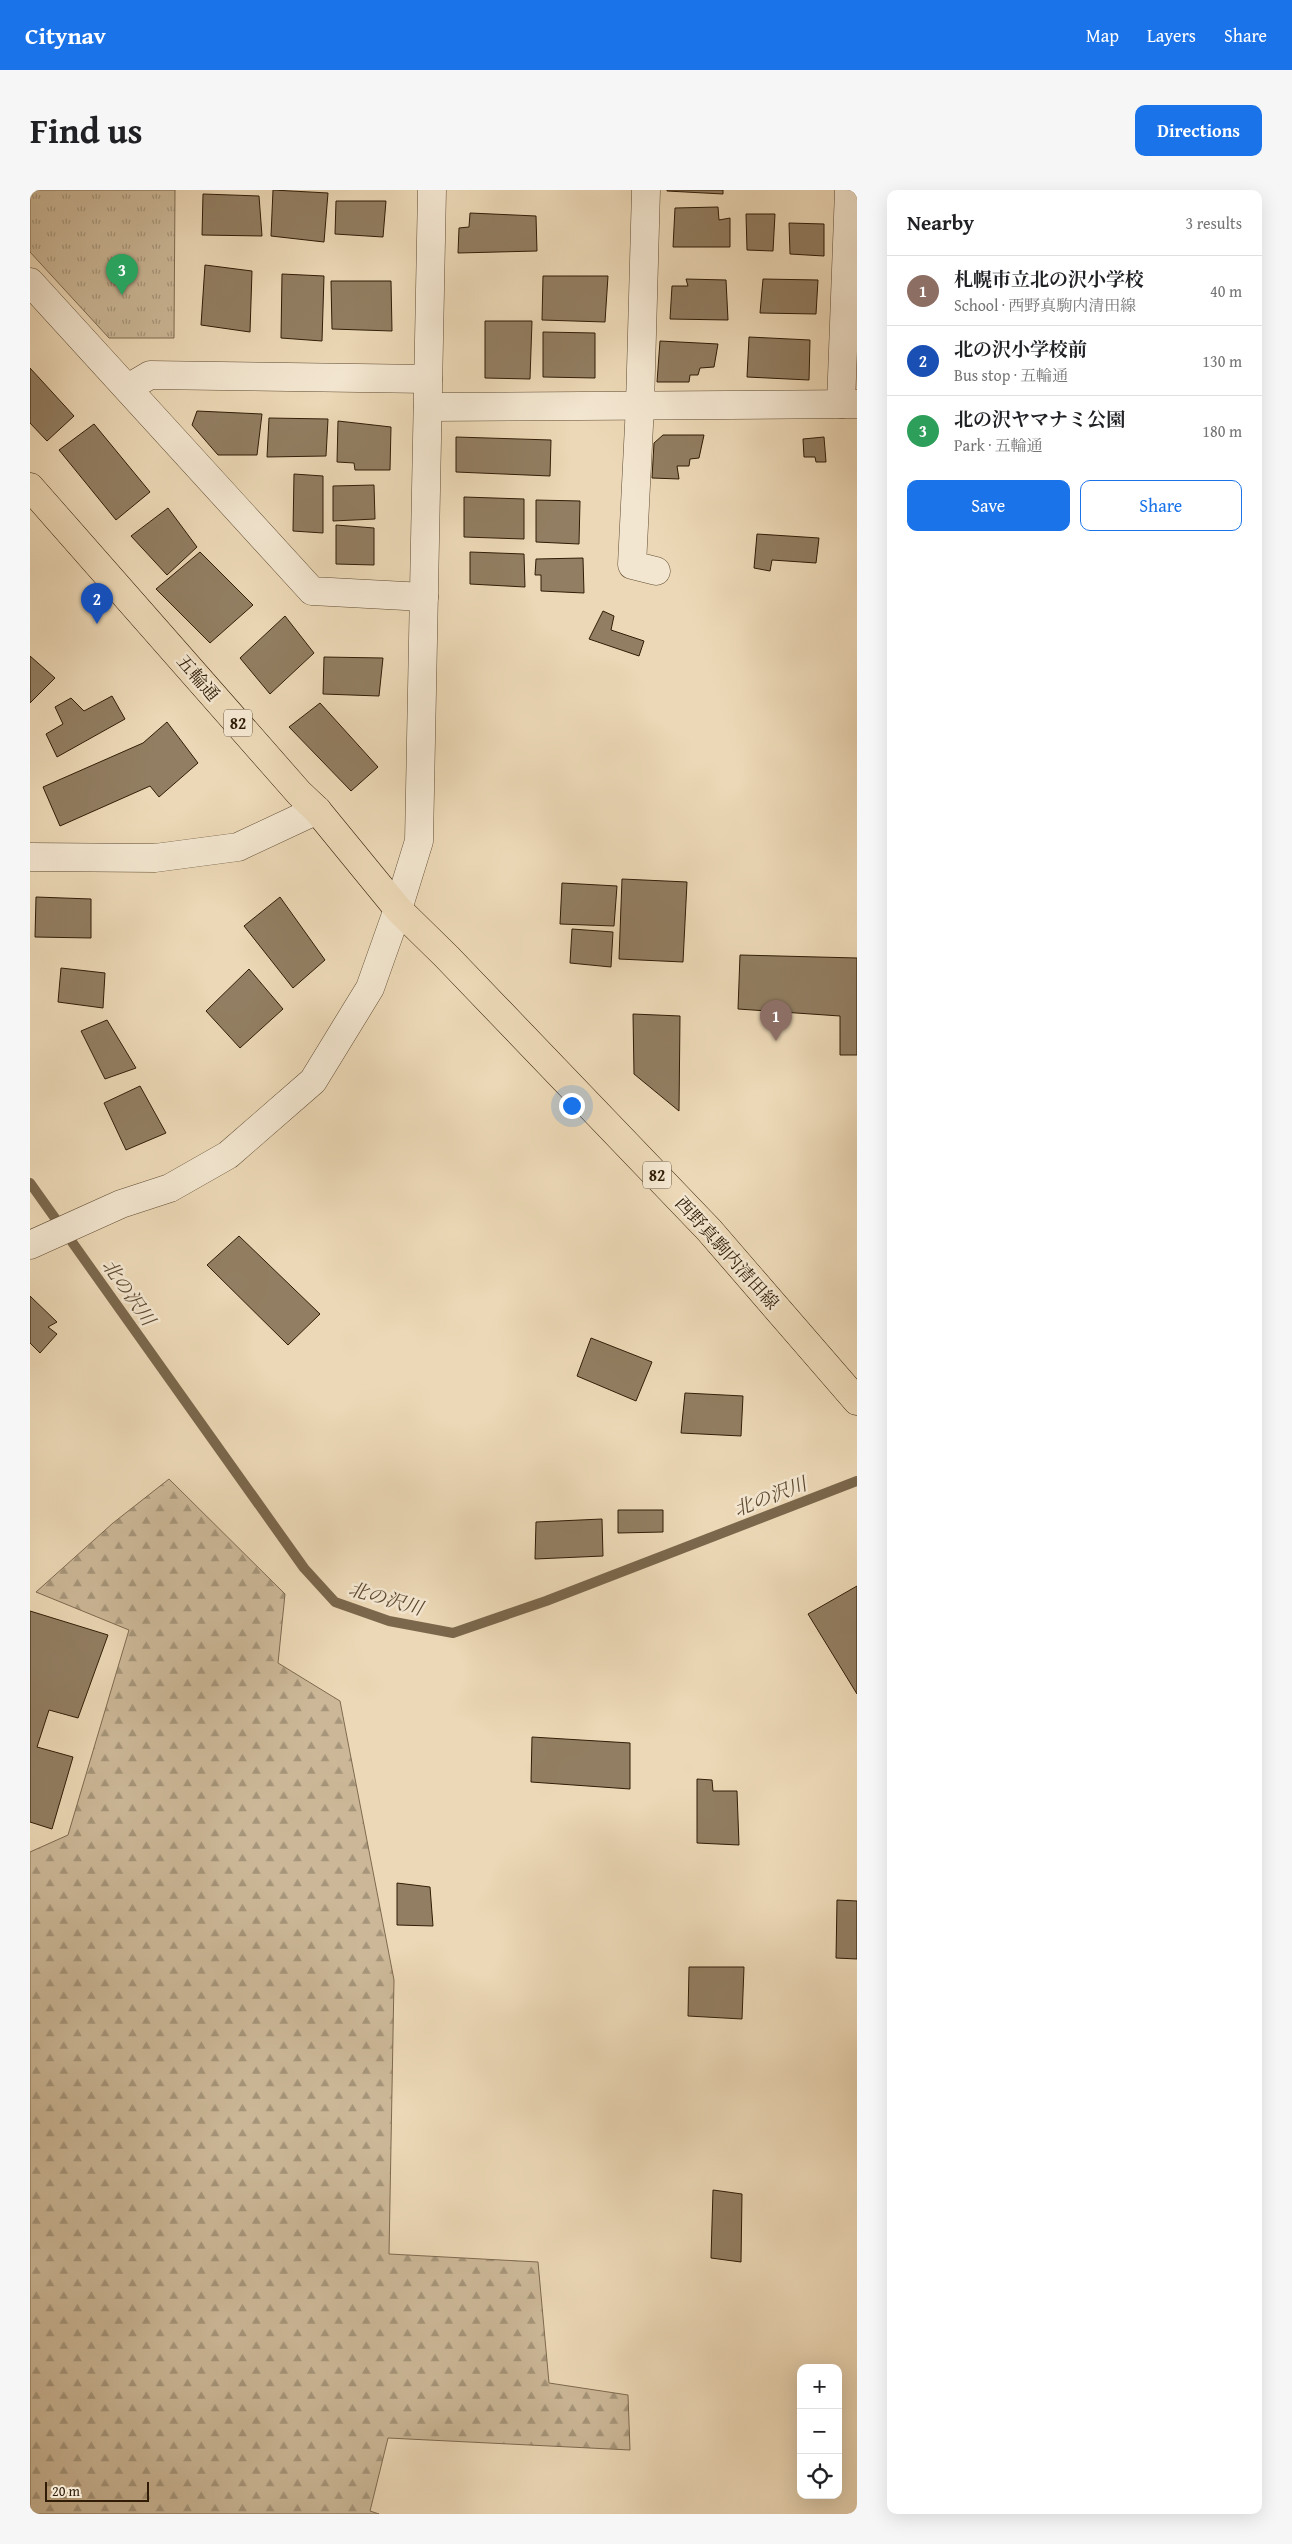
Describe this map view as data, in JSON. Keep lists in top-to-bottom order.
{
  "streets": {
    "main road": ["五輪通", "82", "西野真駒内清田線"]
  },
  "crossings": [
    ["五輪通", "西野真駒内清田線"]
  ],
  "water": ["北の沢川"],
  "scale_bar": "20 m",
  "page": {
    "header": "Citynav",
    "nav": ["Map", "Layers", "Share"],
    "title": "Find us",
    "buttons": [
      "Directions",
      ["Save", "Share"]
    ],
    "heading": ["Nearby", "3 results"],
    "pins": ["3", "2", "1"],
    "list": [
      {
        "mark": "1",
        "name": "札幌市立北の沢小学校",
        "note": "School · 西野真駒内清田線",
        "value": "40 m"
      },
      {
        "mark": "2",
        "name": "北の沢小学校前",
        "note": "Bus stop · 五輪通",
        "value": "130 m"
      },
      {
        "mark": "3",
        "name": "北の沢ヤマナミ公園",
        "note": "Park · 五輪通",
        "value": "180 m"
      }
    ],
    "map_buttons": ["+", "−"],
    "scale": "20 m"
  }
}
